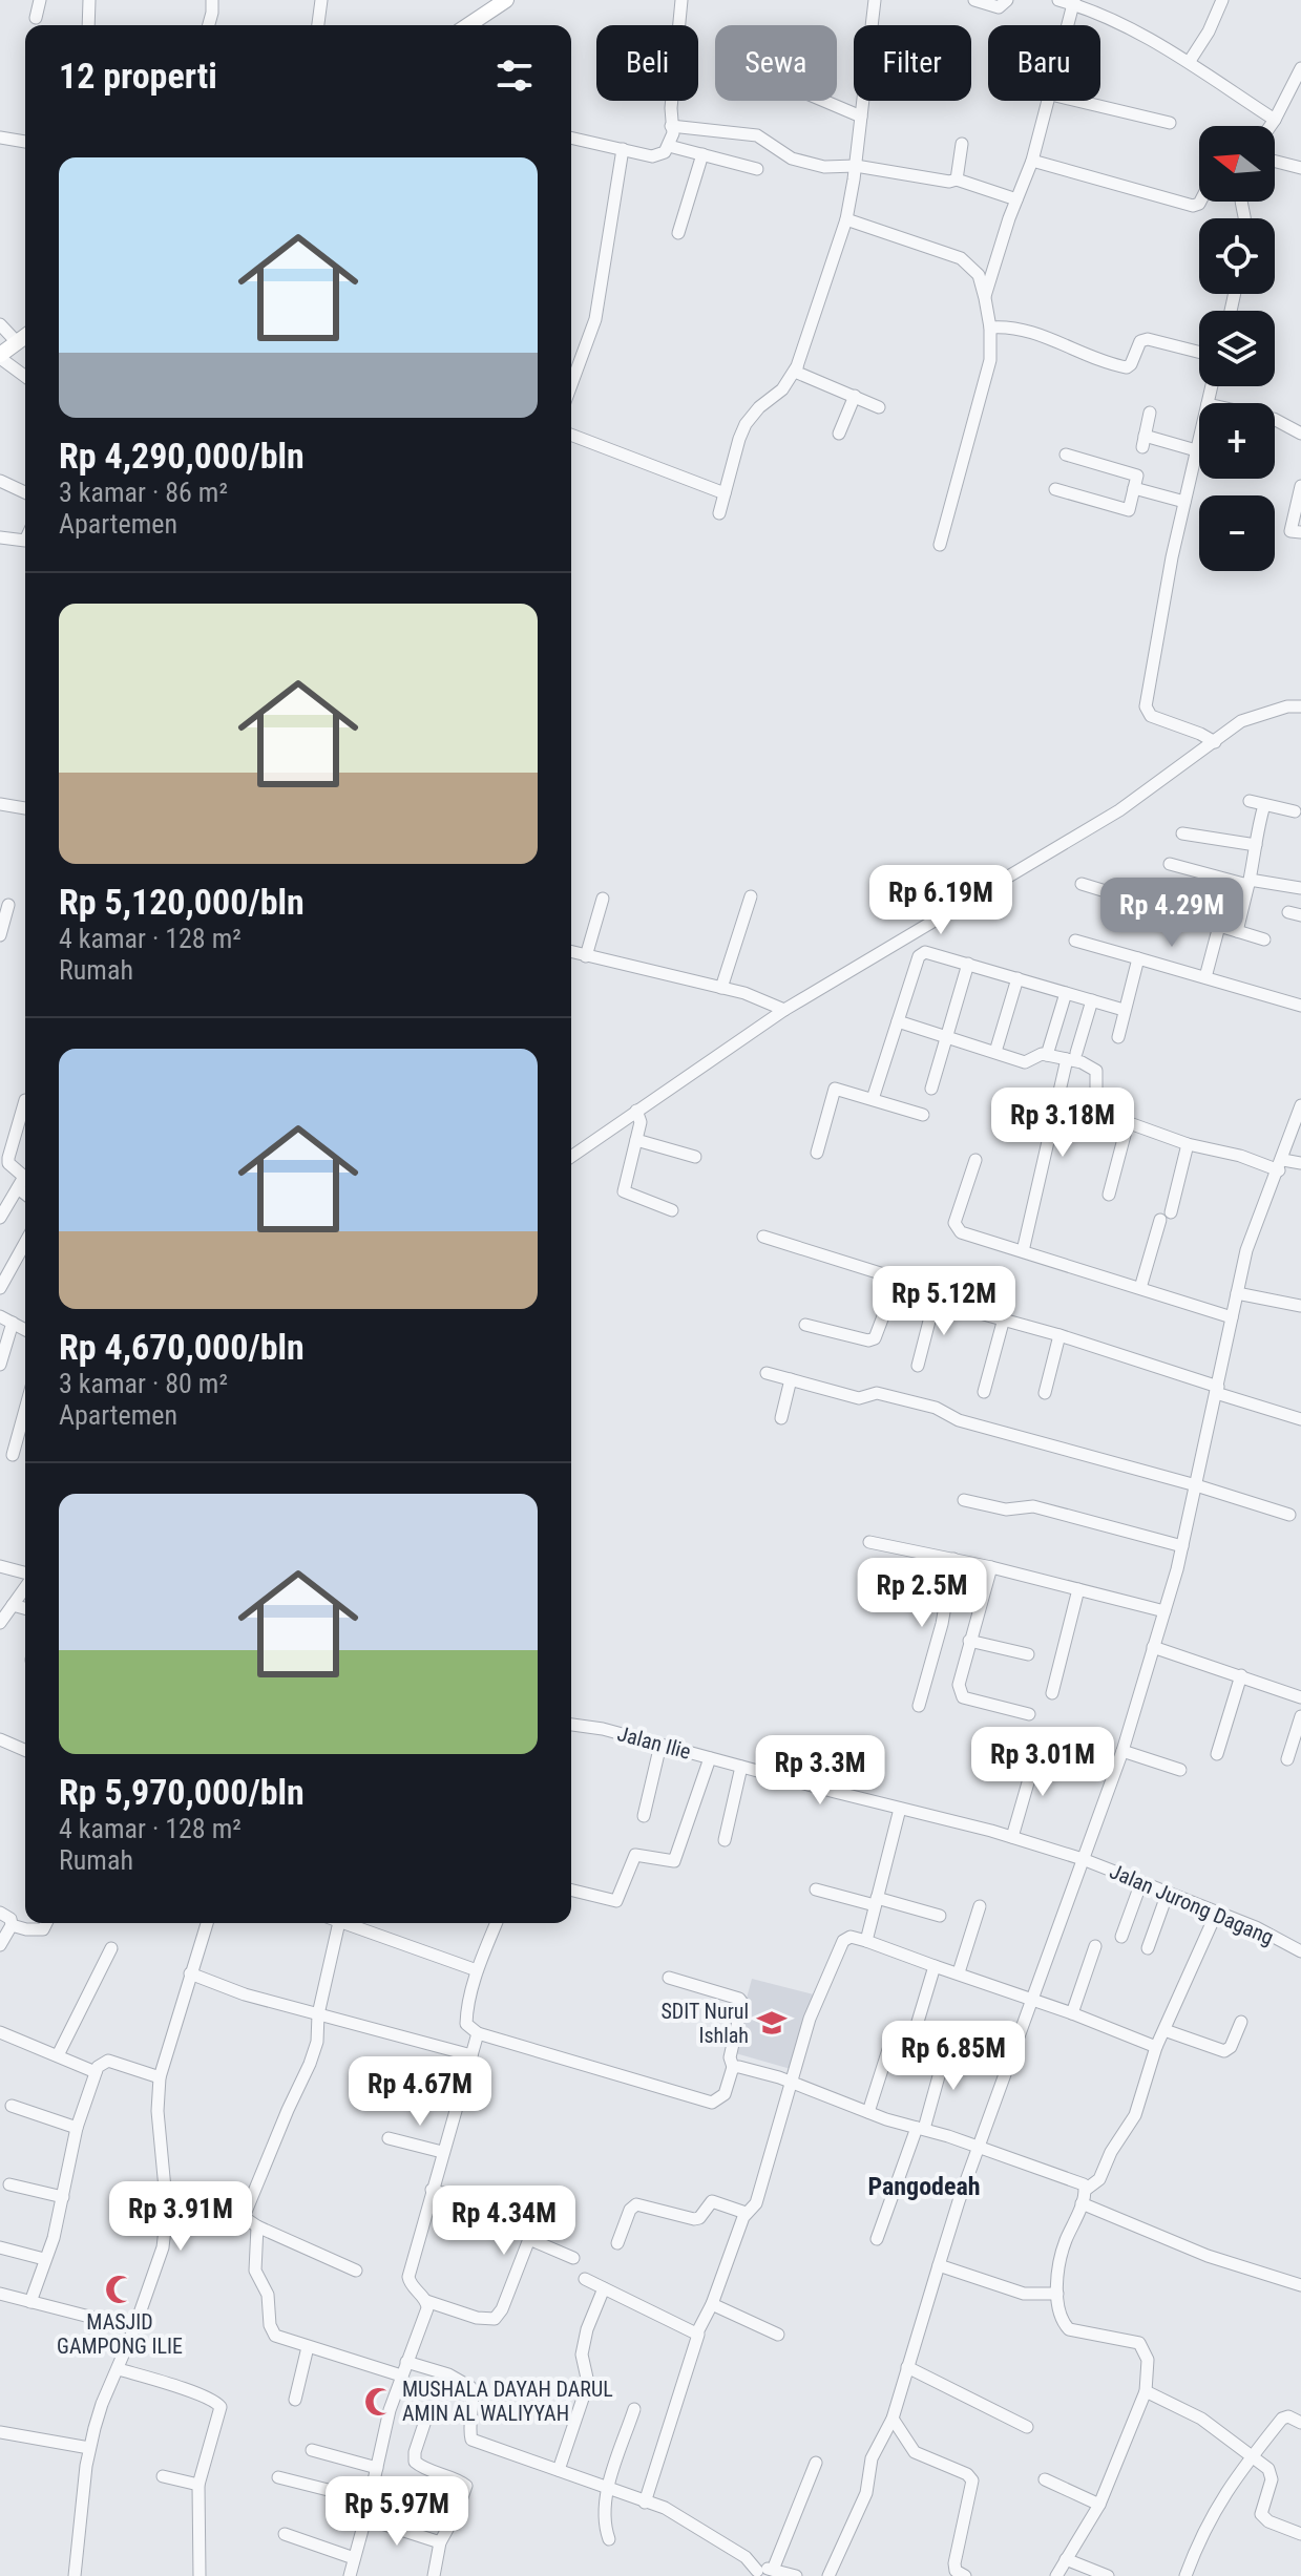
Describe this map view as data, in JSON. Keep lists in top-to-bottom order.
{
  "streets": {
    "street": ["Jalan Ilie", "Jalan Jurong Dagang"]
  },
  "crossings": [
    ["Jalan Ilie", "Jalan Jurong Dagang"]
  ],
  "districts": ["Pangodeah"],
  "places": {
    "school or university": ["SDIT Nurul Ishlah"],
    "mosque": ["MASJID GAMPONG ILIE", "MUSHALA DAYAH DARUL AMIN AL WALIYYAH"]
  },
  "north": "left",
  "page": {
    "chip": [
      "Beli",
      "Sewa",
      "Filter",
      "Baru"
    ],
    "heading": "12 properti",
    "map_buttons": ["+", "−"],
    "list": [
      {
        "name": "Rp 4,290,000/bln",
        "note": "3 kamar · 86 m² · Apartemen"
      },
      {
        "name": "Rp 5,120,000/bln",
        "note": "4 kamar · 128 m² · Rumah"
      },
      {
        "name": "Rp 4,670,000/bln",
        "note": "3 kamar · 80 m² · Apartemen"
      },
      {
        "name": "Rp 5,970,000/bln",
        "note": "4 kamar · 128 m² · Rumah"
      }
    ],
    "price": [
      "Rp 6.19M",
      "Rp 4.29M",
      "Rp 3.18M",
      "Rp 5.12M",
      "Rp 2.5M",
      "Rp 3.01M",
      "Rp 3.3M",
      "Rp 6.85M",
      "Rp 4.67M",
      "Rp 3.91M",
      "Rp 4.34M",
      "Rp 5.97M"
    ]
  }
}
